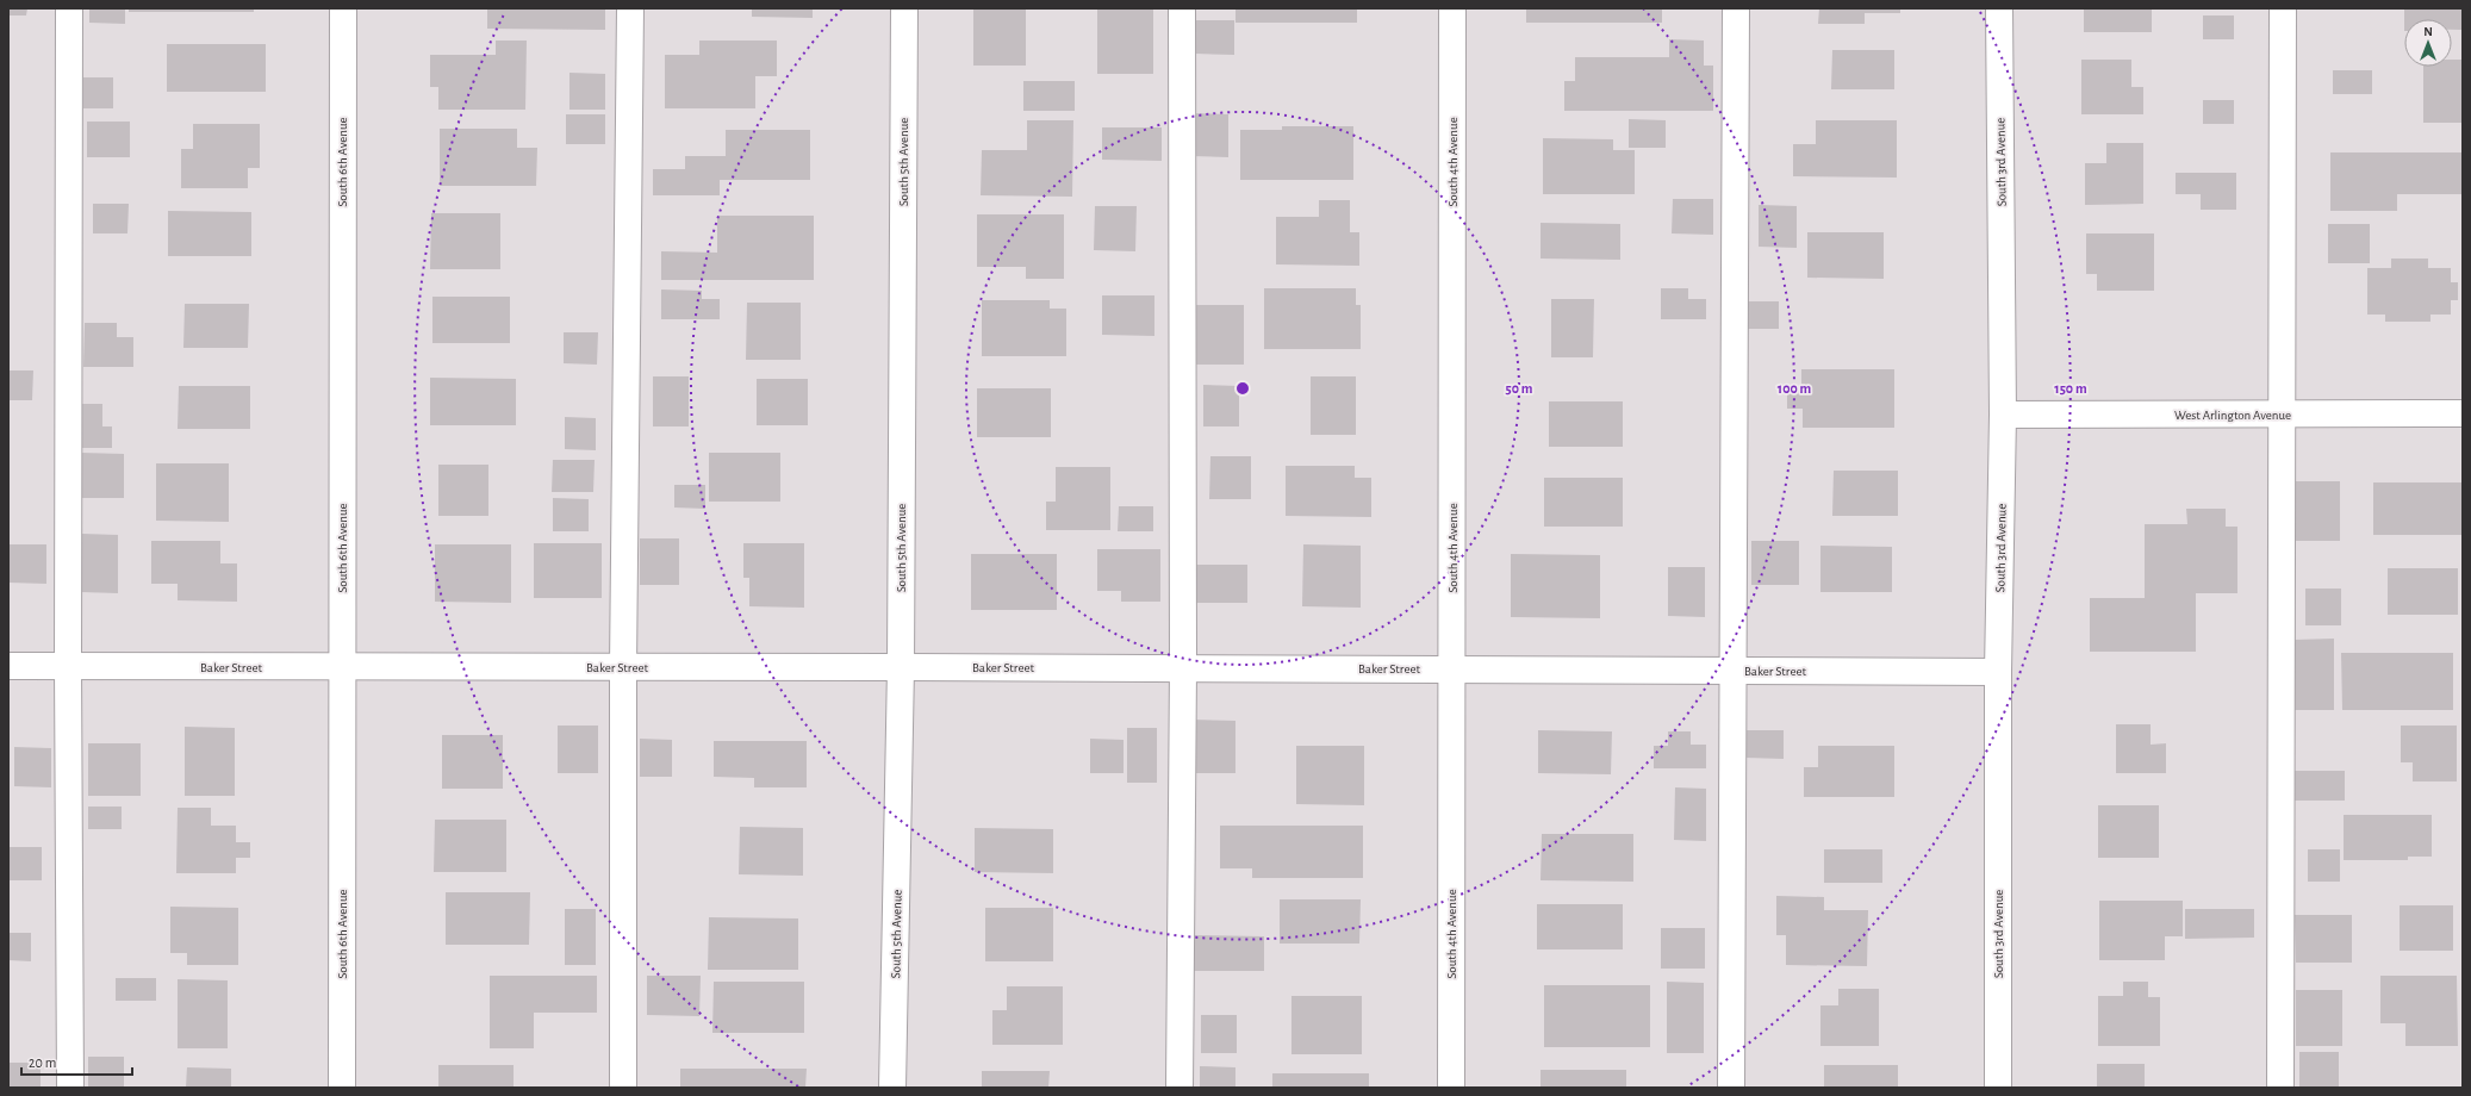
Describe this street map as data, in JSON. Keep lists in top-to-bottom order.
{
  "streets": {
    "street": [
      "South 6th Avenue",
      "South 5th Avenue",
      "South 4th Avenue",
      "South 3rd Avenue",
      "West Arlington Avenue",
      "Baker Street"
    ]
  },
  "crossings": [
    ["South 6th Avenue", "Baker Street"],
    ["South 5th Avenue", "Baker Street"],
    ["South 4th Avenue", "Baker Street"],
    ["South 3rd Avenue", "West Arlington Avenue"],
    ["South 3rd Avenue", "Baker Street"]
  ],
  "scale_bar": "20 m",
  "north": "top",
  "rings": ["50 m", "100 m", "150 m"]
}
